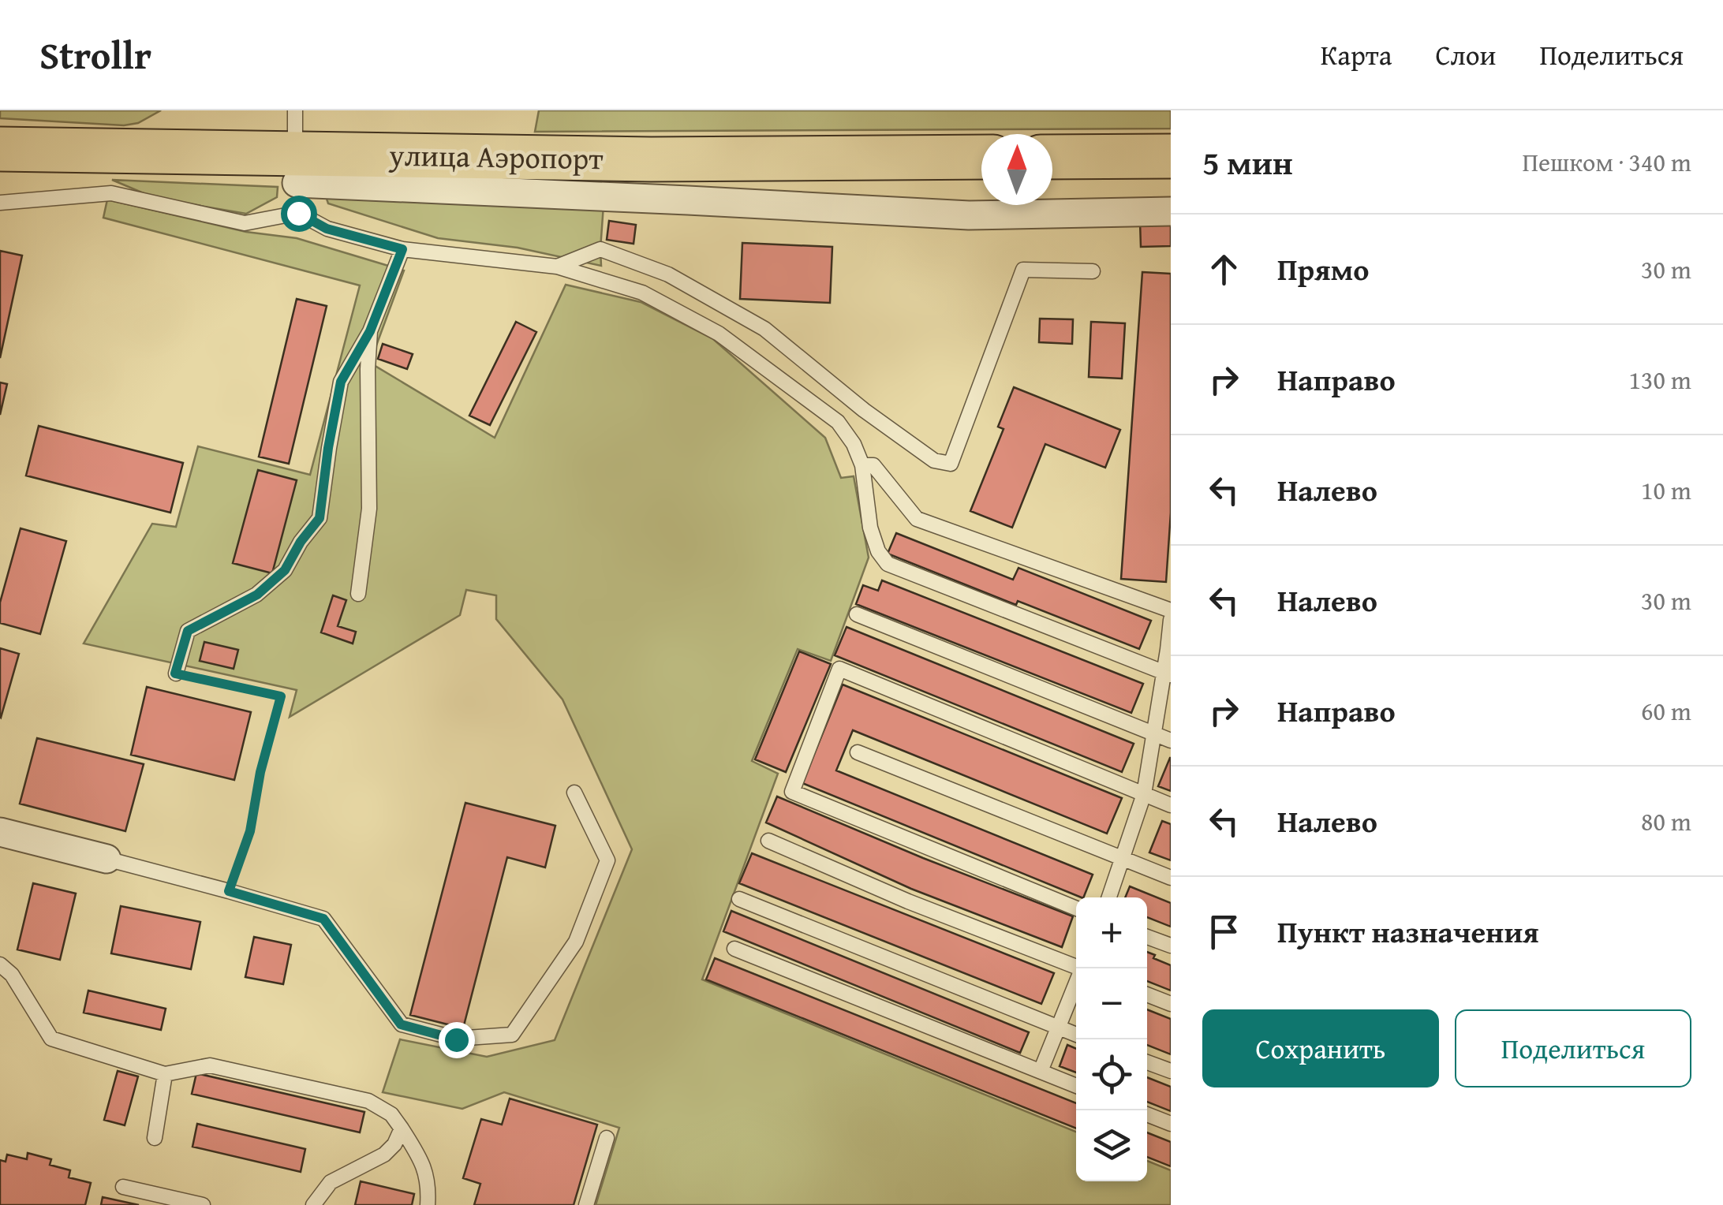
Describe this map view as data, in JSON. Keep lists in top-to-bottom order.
{
  "streets": {
    "main road": ["улица Аэропорт"]
  },
  "north": "top",
  "page": {
    "header": "Strollr",
    "nav": ["Карта", "Слои", "Поделиться"],
    "heading": ["5 мин", "Пешком · 340 m"],
    "list": [
      ["Прямо", "30 m"],
      ["Направо", "130 m"],
      ["Налево", "10 m"],
      ["Налево", "30 m"],
      ["Направо", "60 m"],
      ["Налево", "80 m"],
      "Пункт назначения"
    ],
    "map_buttons": ["+", "−"],
    "buttons": ["Сохранить", "Поделиться"]
  }
}
